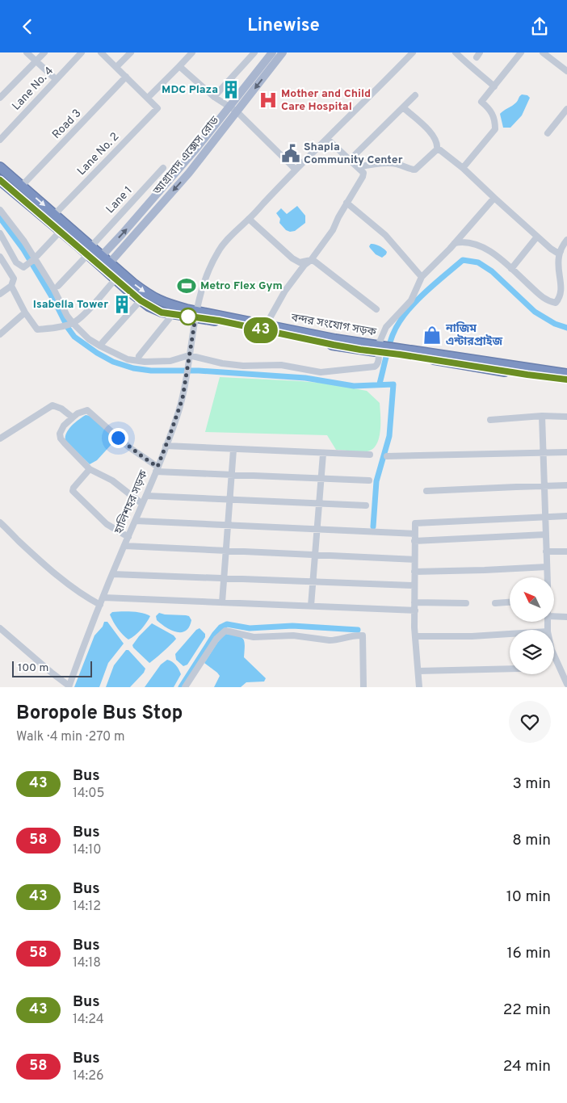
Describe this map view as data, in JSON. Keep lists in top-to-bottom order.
{
  "streets": {
    "highway": ["বন্দর সংযোগ সড়ক"],
    "main road": ["আগ্রাবাদ এক্সেস রোড"],
    "street": [
      "Lane No. 4",
      "Road 3",
      "Lane No. 2",
      "Lane 1",
      "হালিশহর সড়ক"
    ]
  },
  "crossings": [
    ["Road 3", "বন্দর সংযোগ সড়ক"],
    ["Lane No. 2", "বন্দর সংযোগ সড়ক"],
    ["আগ্রাবাদ এক্সেস রোড", "বন্দর সংযোগ সড়ক"],
    ["Lane 1", "বন্দর সংযোগ সড়ক"],
    ["বন্দর সংযোগ সড়ক", "হালিশহর সড়ক"]
  ],
  "places": {
    "building": ["MDC Plaza", "Isabella Tower"],
    "hospital": ["Mother and Child Care Hospital"],
    "public building": ["Shapla Community Center"],
    "sports": ["Metro Flex Gym"],
    "shop": ["নাজিম এন্টারপ্রাইজ"]
  },
  "lines": ["bus line 43"],
  "scale_bar": "100 m",
  "north": "top left",
  "page": {
    "header": "Linewise",
    "on_map": "43",
    "scale": "100 m",
    "heading": ["Boropole Bus Stop", "Walk · 4 min · 270 m"],
    "list": [
      {
        "mark": "43",
        "name": "Bus",
        "note": "14:05",
        "value": "3 min"
      },
      {
        "mark": "58",
        "name": "Bus",
        "note": "14:10",
        "value": "8 min"
      },
      {
        "mark": "43",
        "name": "Bus",
        "note": "14:12",
        "value": "10 min"
      },
      {
        "mark": "58",
        "name": "Bus",
        "note": "14:18",
        "value": "16 min"
      },
      {
        "mark": "43",
        "name": "Bus",
        "note": "14:24",
        "value": "22 min"
      },
      {
        "mark": "58",
        "name": "Bus",
        "note": "14:26",
        "value": "24 min"
      }
    ]
  }
}
